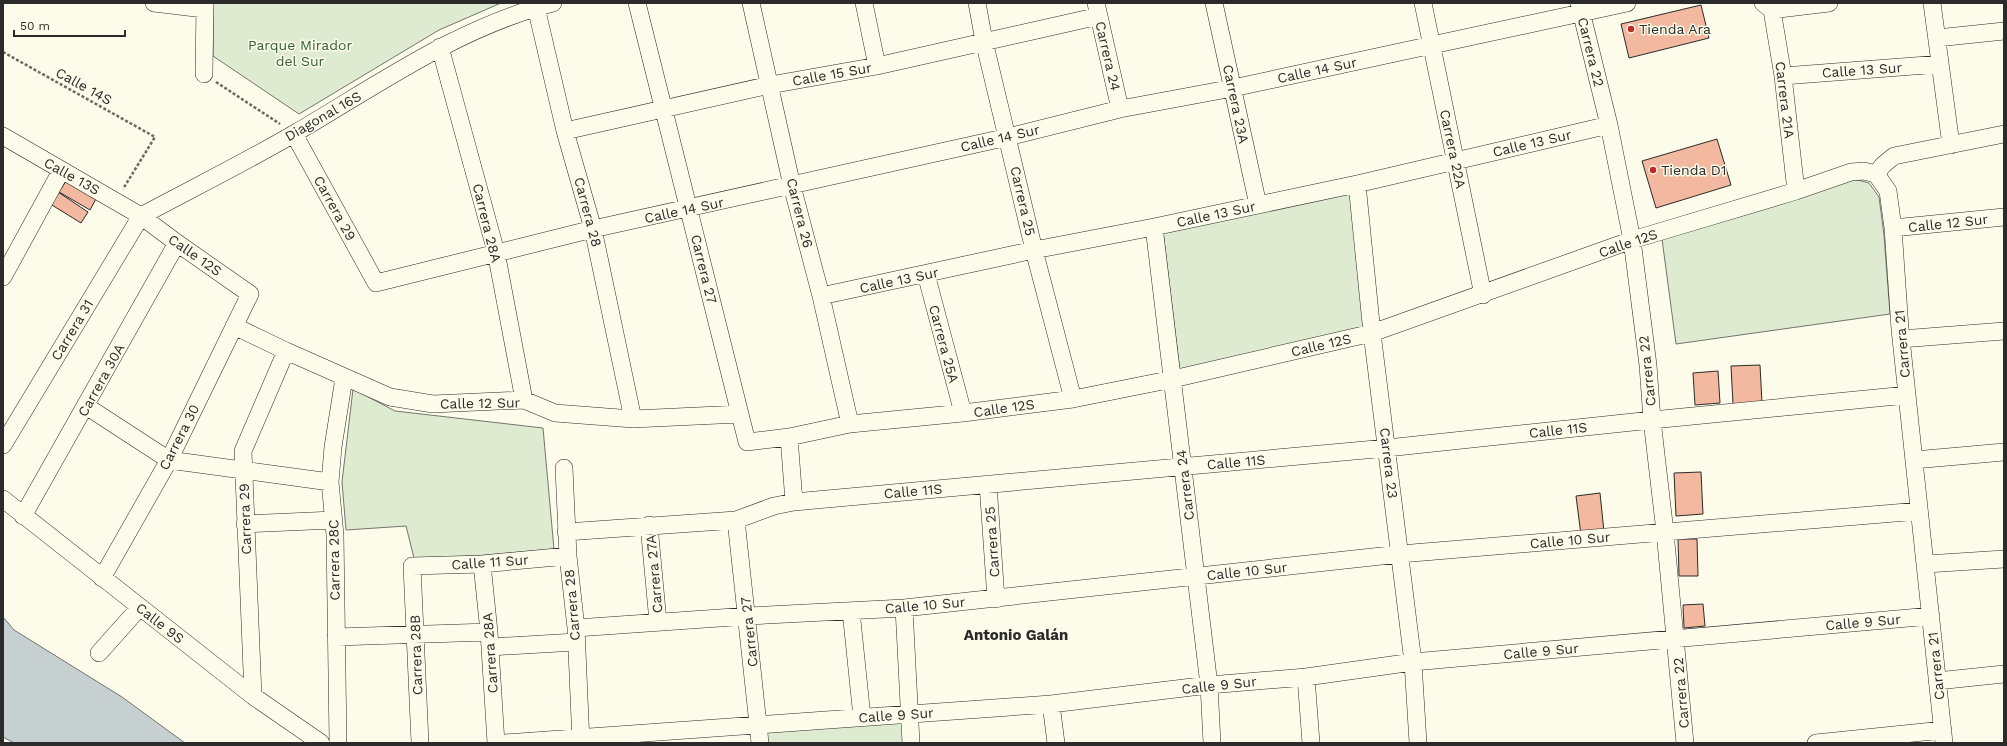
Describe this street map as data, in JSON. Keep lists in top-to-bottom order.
{
  "streets": {
    "street": [
      "Carrera 22",
      "Carrera 24",
      "Calle 14 Sur",
      "Calle 13 Sur",
      "Calle 15 Sur",
      "Carrera 21A",
      "Carrera 23A",
      "Diagonal 16S",
      "Carrera 22A",
      "Calle 13S",
      "Carrera 25",
      "Carrera 29",
      "Carrera 28",
      "Carrera 26",
      "Carrera 28A",
      "Calle 12 Sur",
      "Calle 12S",
      "Carrera 27",
      "Carrera 31",
      "Carrera 25A",
      "Carrera 21",
      "Carrera 30A",
      "Calle 11S",
      "Carrera 30",
      "Carrera 23",
      "Calle 10 Sur",
      "Carrera 28C",
      "Calle 11 Sur",
      "Carrera 27A",
      "Calle 9 Sur",
      "Calle 9S",
      "Carrera 28B"
    ],
    "path": ["Calle 14S"]
  },
  "crossings": [
    ["Carrera 22", "Calle 14 Sur"],
    ["Carrera 22", "Calle 13 Sur"],
    ["Carrera 22", "Calle 12S"],
    ["Carrera 22", "Calle 11S"],
    ["Carrera 22", "Calle 10 Sur"],
    ["Carrera 22", "Calle 9 Sur"],
    ["Carrera 24", "Calle 14 Sur"],
    ["Carrera 24", "Calle 13 Sur"],
    ["Carrera 24", "Calle 15 Sur"],
    ["Carrera 24", "Calle 12S"],
    ["Carrera 24", "Calle 11S"],
    ["Carrera 24", "Calle 10 Sur"],
    ["Carrera 24", "Calle 9 Sur"],
    ["Calle 14 Sur", "Carrera 23A"],
    ["Calle 14 Sur", "Carrera 22A"],
    ["Calle 14 Sur", "Carrera 25"],
    ["Calle 14 Sur", "Carrera 29"],
    ["Calle 14 Sur", "Carrera 28"],
    ["Calle 14 Sur", "Carrera 26"],
    ["Calle 14 Sur", "Carrera 28A"],
    ["Calle 14 Sur", "Carrera 27"],
    ["Calle 13 Sur", "Carrera 21A"],
    ["Calle 13 Sur", "Carrera 23A"],
    ["Calle 13 Sur", "Carrera 22A"],
    ["Calle 13 Sur", "Carrera 25"],
    ["Calle 13 Sur", "Carrera 26"],
    ["Calle 13 Sur", "Carrera 25A"],
    ["Calle 13 Sur", "Carrera 23"],
    ["Calle 15 Sur", "Carrera 25"],
    ["Calle 15 Sur", "Carrera 28"],
    ["Calle 15 Sur", "Carrera 26"],
    ["Calle 15 Sur", "Carrera 27"],
    ["Calle 14S", "Calle 13S"],
    ["Carrera 21A", "Calle 12S"],
    ["Diagonal 16S", "Calle 13S"],
    ["Diagonal 16S", "Carrera 29"],
    ["Diagonal 16S", "Carrera 28"],
    ["Diagonal 16S", "Carrera 28A"],
    ["Diagonal 16S", "Calle 12S"],
    ["Diagonal 16S", "Carrera 31"],
    ["Carrera 22A", "Calle 12S"],
    ["Calle 13S", "Calle 12S"],
    ["Calle 13S", "Carrera 31"],
    ["Carrera 25", "Calle 12S"],
    ["Carrera 25", "Calle 11S"],
    ["Carrera 25", "Calle 10 Sur"],
    ["Carrera 29", "Calle 12 Sur"],
    ["Carrera 29", "Calle 9S"],
    ["Carrera 28", "Calle 12 Sur"],
    ["Carrera 28", "Calle 11S"],
    ["Carrera 28", "Calle 10 Sur"],
    ["Carrera 28", "Calle 11 Sur"],
    ["Carrera 28", "Calle 9 Sur"],
    ["Carrera 26", "Calle 12S"],
    ["Carrera 28A", "Calle 12 Sur"],
    ["Carrera 28A", "Calle 10 Sur"],
    ["Carrera 28A", "Calle 11 Sur"],
    ["Calle 12 Sur", "Carrera 27"],
    ["Calle 12 Sur", "Carrera 21"],
    ["Calle 12 Sur", "Carrera 30"],
    ["Calle 12 Sur", "Carrera 28C"],
    ["Calle 12S", "Carrera 27"],
    ["Calle 12S", "Carrera 31"],
    ["Calle 12S", "Carrera 25A"],
    ["Calle 12S", "Carrera 21"],
    ["Calle 12S", "Carrera 30A"],
    ["Calle 12S", "Carrera 30"],
    ["Calle 12S", "Carrera 23"],
    ["Carrera 27", "Calle 11S"],
    ["Carrera 27", "Calle 10 Sur"],
    ["Carrera 27", "Calle 9 Sur"],
    ["Carrera 21", "Calle 11S"],
    ["Carrera 21", "Calle 10 Sur"],
    ["Carrera 21", "Calle 9 Sur"],
    ["Carrera 30A", "Calle 9S"],
    ["Calle 11S", "Carrera 23"],
    ["Calle 11S", "Carrera 27A"],
    ["Carrera 30", "Calle 9S"],
    ["Carrera 23", "Calle 10 Sur"],
    ["Carrera 23", "Calle 9 Sur"],
    ["Calle 10 Sur", "Carrera 28C"],
    ["Calle 10 Sur", "Carrera 27A"],
    ["Calle 10 Sur", "Carrera 28B"],
    ["Calle 11 Sur", "Carrera 28B"]
  ],
  "districts": ["Antonio Galán"],
  "parks": ["Parque Mirador del Sur"],
  "places": ["Tienda Ara", "Tienda D1"],
  "scale_bar": "50 m"
}
